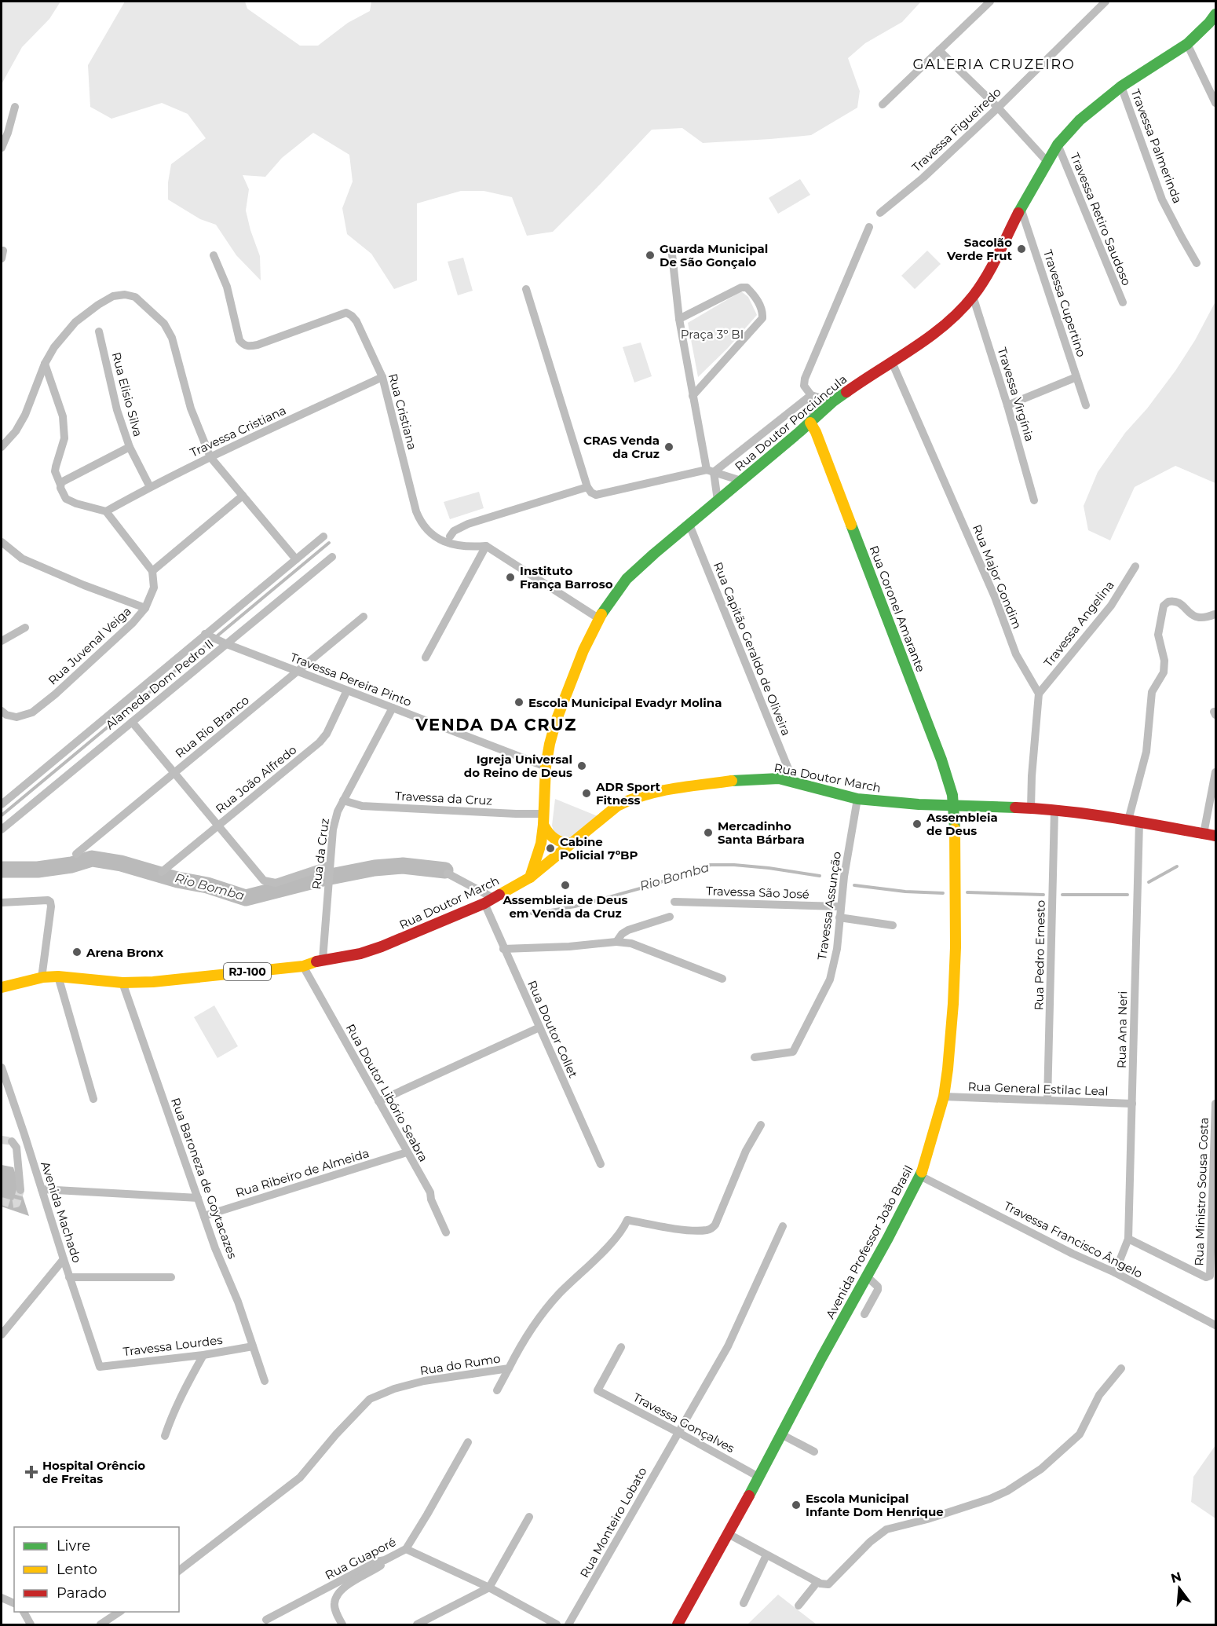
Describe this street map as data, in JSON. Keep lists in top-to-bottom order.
{
  "streets": {
    "main road": [
      "Rua Doutor Porciúncula",
      "Rua Coronel Amarante",
      "Rua Doutor March",
      "RJ-100",
      "Avenida Professor João Brasil"
    ],
    "street": [
      "Travessa Figueiredo",
      "Travessa Palmerinda",
      "Travessa Retiro Saudoso",
      "Travessa Cupertino",
      "Rua Elisio Silva",
      "Travessa Virgínia",
      "Rua Cristiana",
      "Travessa Cristiana",
      "Rua Major Gondim",
      "Travessa Angelina",
      "Rua Juvenal Veiga",
      "Rua Capitão Geraldo de Oliveira",
      "Travessa Pereira Pinto",
      "Alameda Dom Pedro II",
      "Rua Rio Branco",
      "Rua João Alfredo",
      "Travessa da Cruz",
      "Rua da Cruz",
      "Travessa São José",
      "Travessa Assunção",
      "Rua Pedro Ernesto",
      "Rua Doutor Collet",
      "Rua Ana Neri",
      "Rua General Estilac Leal",
      "Rua Doutor Libório Seabra",
      "Rua Ribeiro de Almeida",
      "Rua Baroneza de Goytacazes",
      "Rua Ministro Sousa Costa",
      "Avenida Machado",
      "Travessa Francisco Ângelo",
      "Travessa Lourdes",
      "Rua do Rumo",
      "Travessa Gonçalves",
      "Rua Monteiro Lobato",
      "Rua Guaporé"
    ]
  },
  "crossings": [
    ["Travessa Palmerinda", "Rua Doutor Porciúncula"],
    ["Travessa Retiro Saudoso", "Rua Doutor Porciúncula"],
    ["Travessa Cupertino", "Rua Doutor Porciúncula"],
    ["Rua Elisio Silva", "Travessa Cristiana"],
    ["Travessa Virgínia", "Rua Doutor Porciúncula"],
    ["Rua Cristiana", "Travessa Cristiana"],
    ["Rua Doutor Porciúncula", "Rua Major Gondim"],
    ["Rua Doutor Porciúncula", "Rua Coronel Amarante"],
    ["Rua Doutor Porciúncula", "Rua Capitão Geraldo de Oliveira"],
    ["Rua Doutor Porciúncula", "Travessa Pereira Pinto"],
    ["Rua Doutor Porciúncula", "Rua Doutor March"],
    ["Rua Doutor Porciúncula", "Travessa da Cruz"],
    ["Rua Major Gondim", "Travessa Angelina"],
    ["Rua Coronel Amarante", "Rua Doutor March"],
    ["Rua Coronel Amarante", "Avenida Professor João Brasil"],
    ["Rua Capitão Geraldo de Oliveira", "Rua Doutor March"],
    ["Travessa Pereira Pinto", "Alameda Dom Pedro II"],
    ["Travessa Pereira Pinto", "Rua Rio Branco"],
    ["Travessa Pereira Pinto", "Rua João Alfredo"],
    ["Travessa Pereira Pinto", "Rua da Cruz"],
    ["Rua Doutor March", "Rua da Cruz"],
    ["Rua Doutor March", "Travessa Assunção"],
    ["Rua Doutor March", "Rua Pedro Ernesto"],
    ["Rua Doutor March", "Rua Doutor Collet"],
    ["Rua Doutor March", "Rua Ana Neri"],
    ["Rua Doutor March", "Rua Doutor Libório Seabra"],
    ["Rua Doutor March", "Rua Baroneza de Goytacazes"],
    ["Rua Doutor March", "Avenida Professor João Brasil"],
    ["Travessa da Cruz", "Rua da Cruz"],
    ["Travessa São José", "Travessa Assunção"],
    ["Rua Pedro Ernesto", "Rua General Estilac Leal"],
    ["Rua Ana Neri", "Rua General Estilac Leal"],
    ["Rua Ana Neri", "Rua Ministro Sousa Costa"],
    ["Rua Ana Neri", "Travessa Francisco Ângelo"],
    ["Rua General Estilac Leal", "Avenida Professor João Brasil"],
    ["Rua Doutor Libório Seabra", "Rua Ribeiro de Almeida"],
    ["Rua Ribeiro de Almeida", "Rua Baroneza de Goytacazes"],
    ["Rua Baroneza de Goytacazes", "Travessa Lourdes"],
    ["Avenida Machado", "Travessa Lourdes"],
    ["Travessa Francisco Ângelo", "Avenida Professor João Brasil"],
    ["Avenida Professor João Brasil", "Travessa Gonçalves"],
    ["Travessa Gonçalves", "Rua Monteiro Lobato"]
  ],
  "districts": ["GALERIA CRUZEIRO", "VENDA DA CRUZ"],
  "water": ["Rio Bomba"],
  "parks": ["Praça 3º BI"],
  "places": {
    "other": [
      "Sacolão Verde Frut",
      "Guarda Municipal De São Gonçalo",
      "CRAS Venda da Cruz",
      "Instituto França Barroso",
      "Escola Municipal Evadyr Molina",
      "Igreja Universal do Reino de Deus",
      "ADR Sport Fitness",
      "Assembleia de Deus",
      "Mercadinho Santa Bárbara",
      "Cabine Policial 7ºBP",
      "Assembleia de Deus em Venda da Cruz",
      "Arena Bronx",
      "Escola Municipal Infante Dom Henrique"
    ],
    "health": ["Hospital Orêncio de Freitas"]
  },
  "legend": ["Livre", "Lento", "Parado"],
  "north": "top"
}
